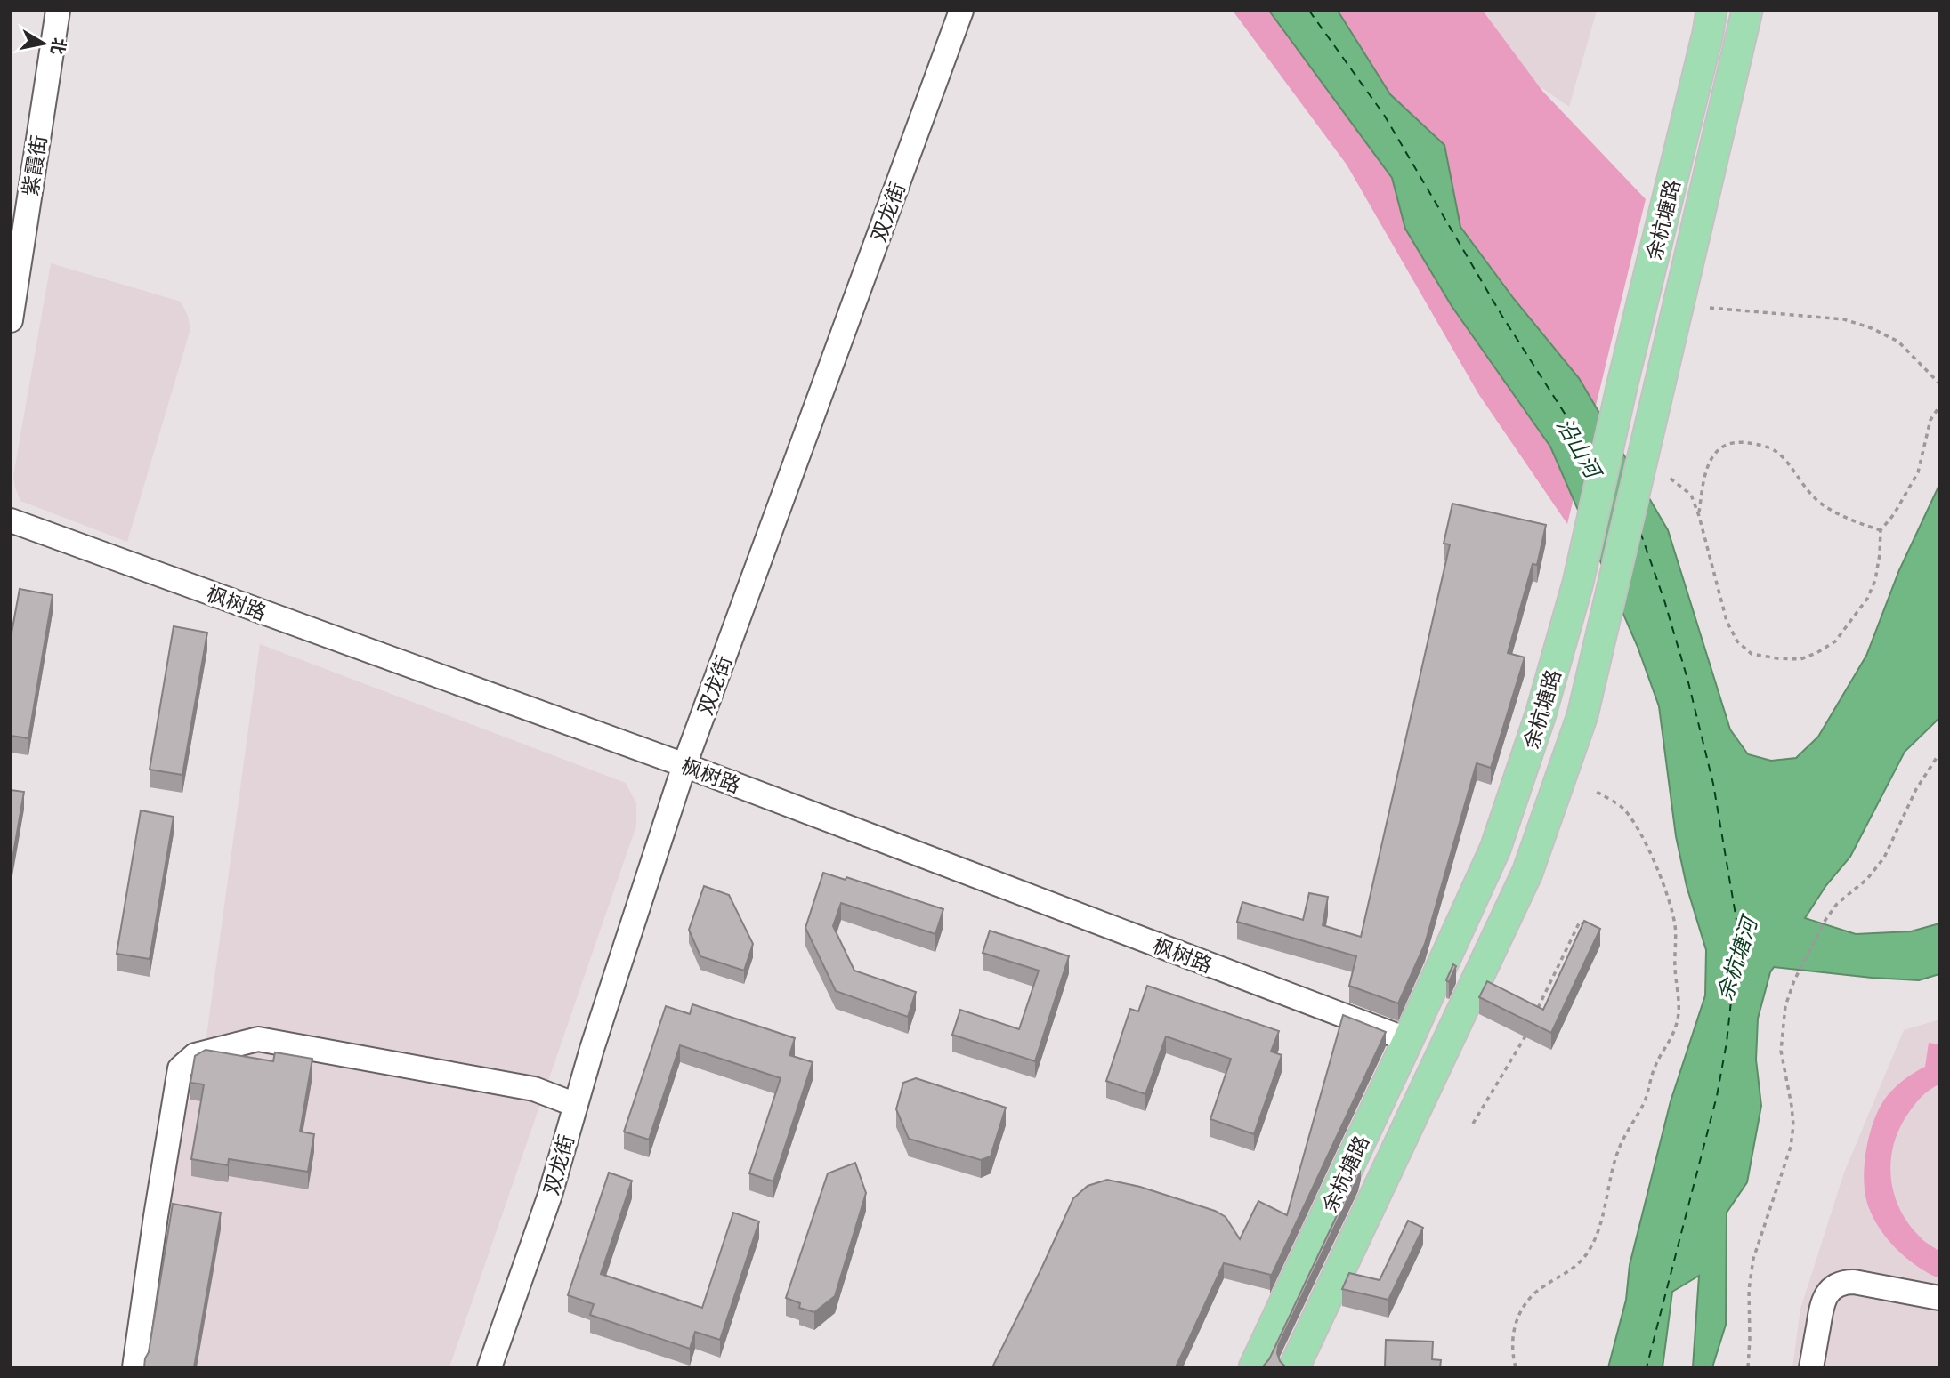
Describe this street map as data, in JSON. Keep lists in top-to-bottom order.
{
  "streets": {
    "main road": ["余杭塘路"],
    "street": ["紫霞街", "双龙街", "枫树路"]
  },
  "crossings": [
    ["双龙街", "枫树路"],
    ["余杭塘路", "枫树路"]
  ],
  "water": ["沿山河", "余杭塘河"],
  "north": "right"
}
